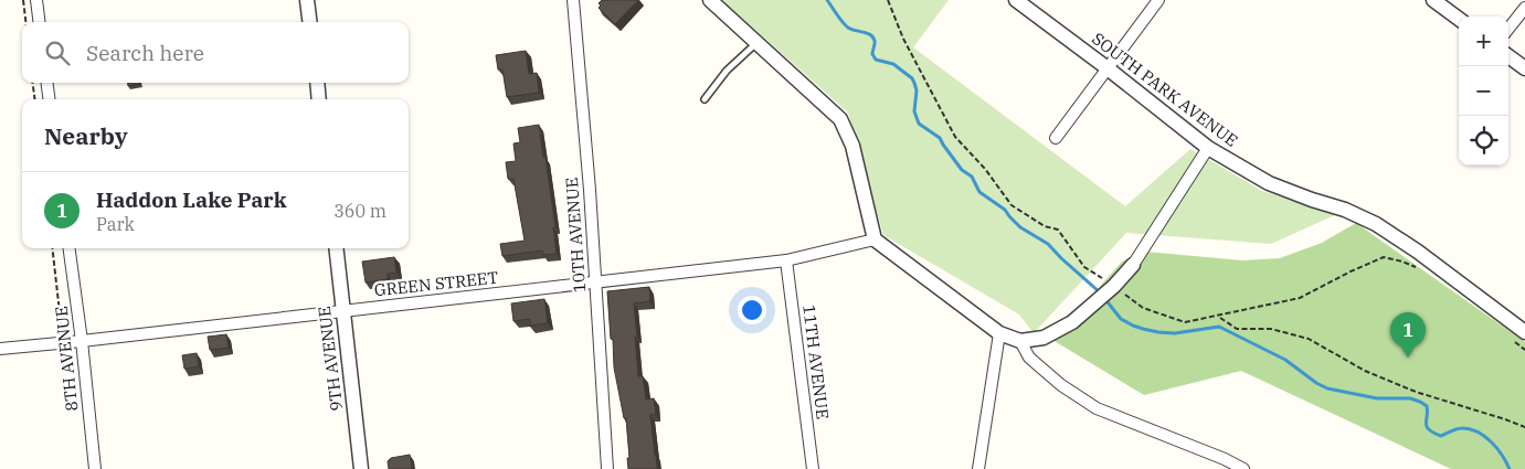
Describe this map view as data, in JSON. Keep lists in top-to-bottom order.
{
  "streets": {
    "street": [
      "SOUTH PARK AVENUE",
      "10TH AVENUE",
      "GREEN STREET",
      "8TH AVENUE",
      "9TH AVENUE",
      "11TH AVENUE"
    ]
  },
  "crossings": [
    ["10TH AVENUE", "GREEN STREET"],
    ["GREEN STREET", "8TH AVENUE"],
    ["GREEN STREET", "9TH AVENUE"],
    ["GREEN STREET", "11TH AVENUE"]
  ],
  "page": {
    "map_buttons": ["+", "−"],
    "search": "Search here",
    "heading": "Nearby",
    "list": [
      {
        "mark": "1",
        "name": "Haddon Lake Park",
        "note": "Park",
        "value": "360 m"
      }
    ],
    "pins": "1"
  }
}
